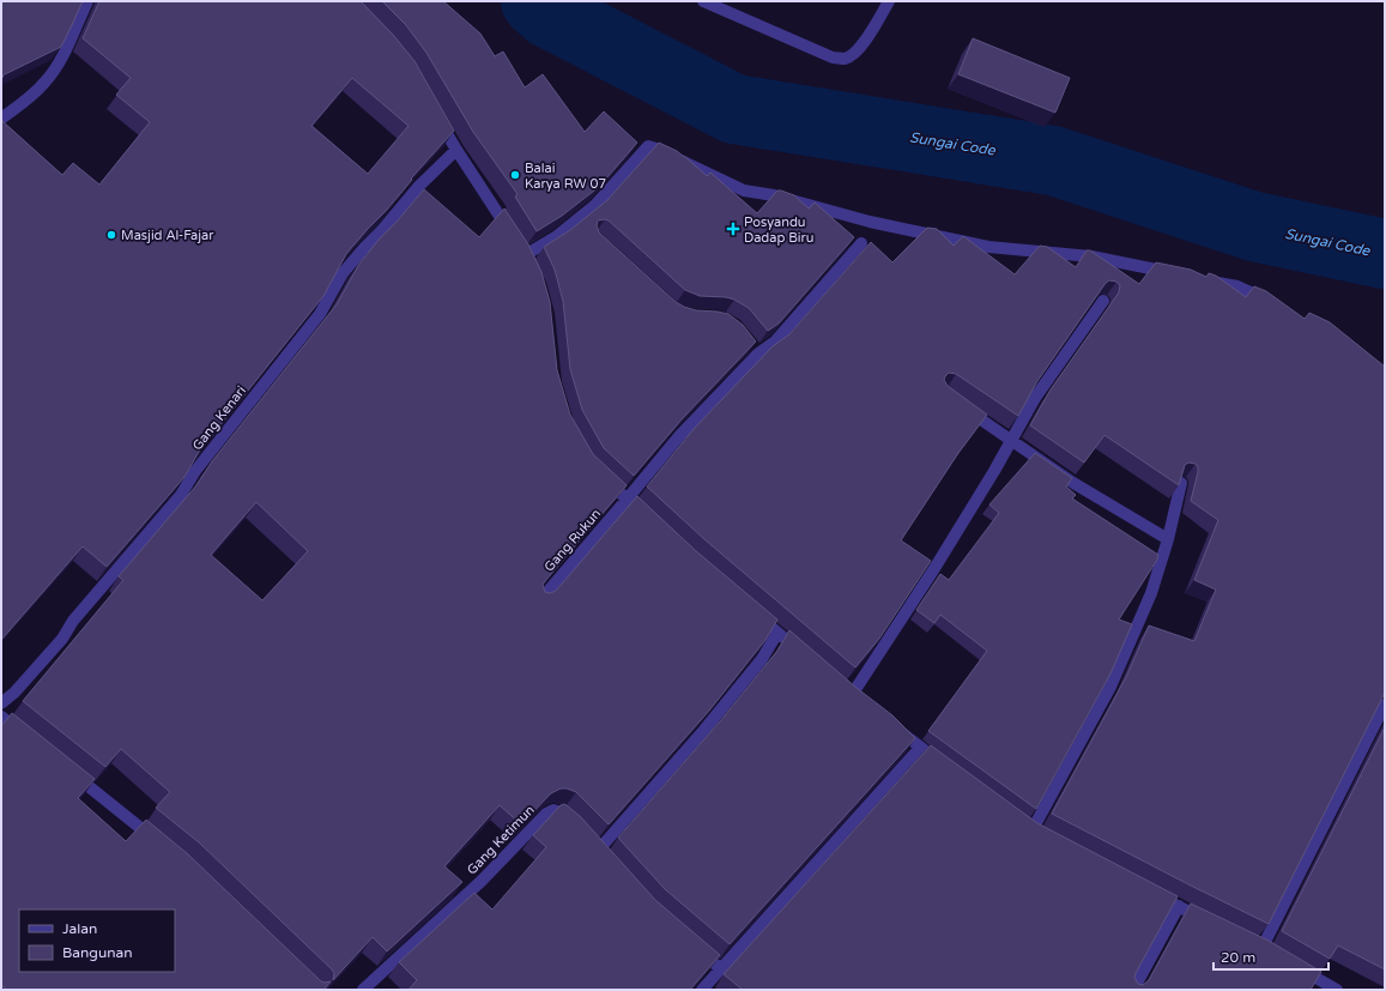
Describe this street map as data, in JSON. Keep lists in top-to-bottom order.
{
  "streets": {
    "street": ["Gang Kenari", "Gang Rukun", "Gang Ketimun"]
  },
  "water": ["Sungai Code"],
  "places": {
    "other": ["Balai Karya RW 07", "Masjid Al-Fajar"],
    "health": ["Posyandu Dadap Biru"]
  },
  "legend": ["Jalan", "Bangunan"],
  "scale_bar": "20 m"
}
